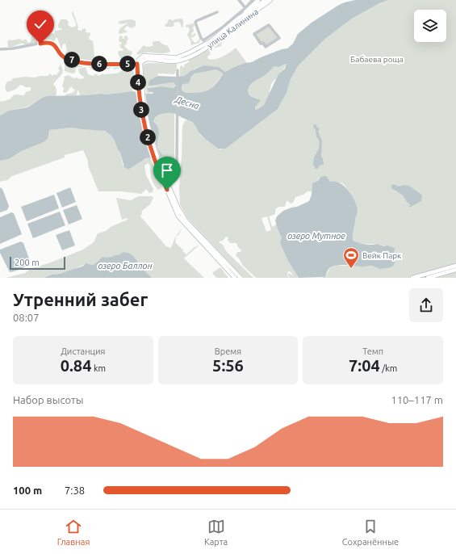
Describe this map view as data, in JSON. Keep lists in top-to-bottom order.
{
  "streets": {
    "main road": ["улица Калинина"]
  },
  "water": ["Десна", "озеро Мутное", "озеро Баллон"],
  "parks": ["Бабаева роща"],
  "places": {
    "sports": ["Вейк Парк"]
  },
  "scale_bar": "200 m",
  "page": {
    "pins": [
      "7",
      "5",
      "6",
      "4",
      "3",
      "2"
    ],
    "scale": "200 m",
    "heading": ["Утренний забег", "08:07"],
    "stats": [
      ["Дистанция", "0.84 km"],
      ["Время", "5:56"],
      ["Темп", "7:04 /km"]
    ],
    "chart": ["Набор высоты", "110–117 m"],
    "list": [
      {
        "name": "100 m",
        "note": "7:38"
      }
    ],
    "tabs": ["Главная", "Карта", "Сохранённые"]
  }
}
